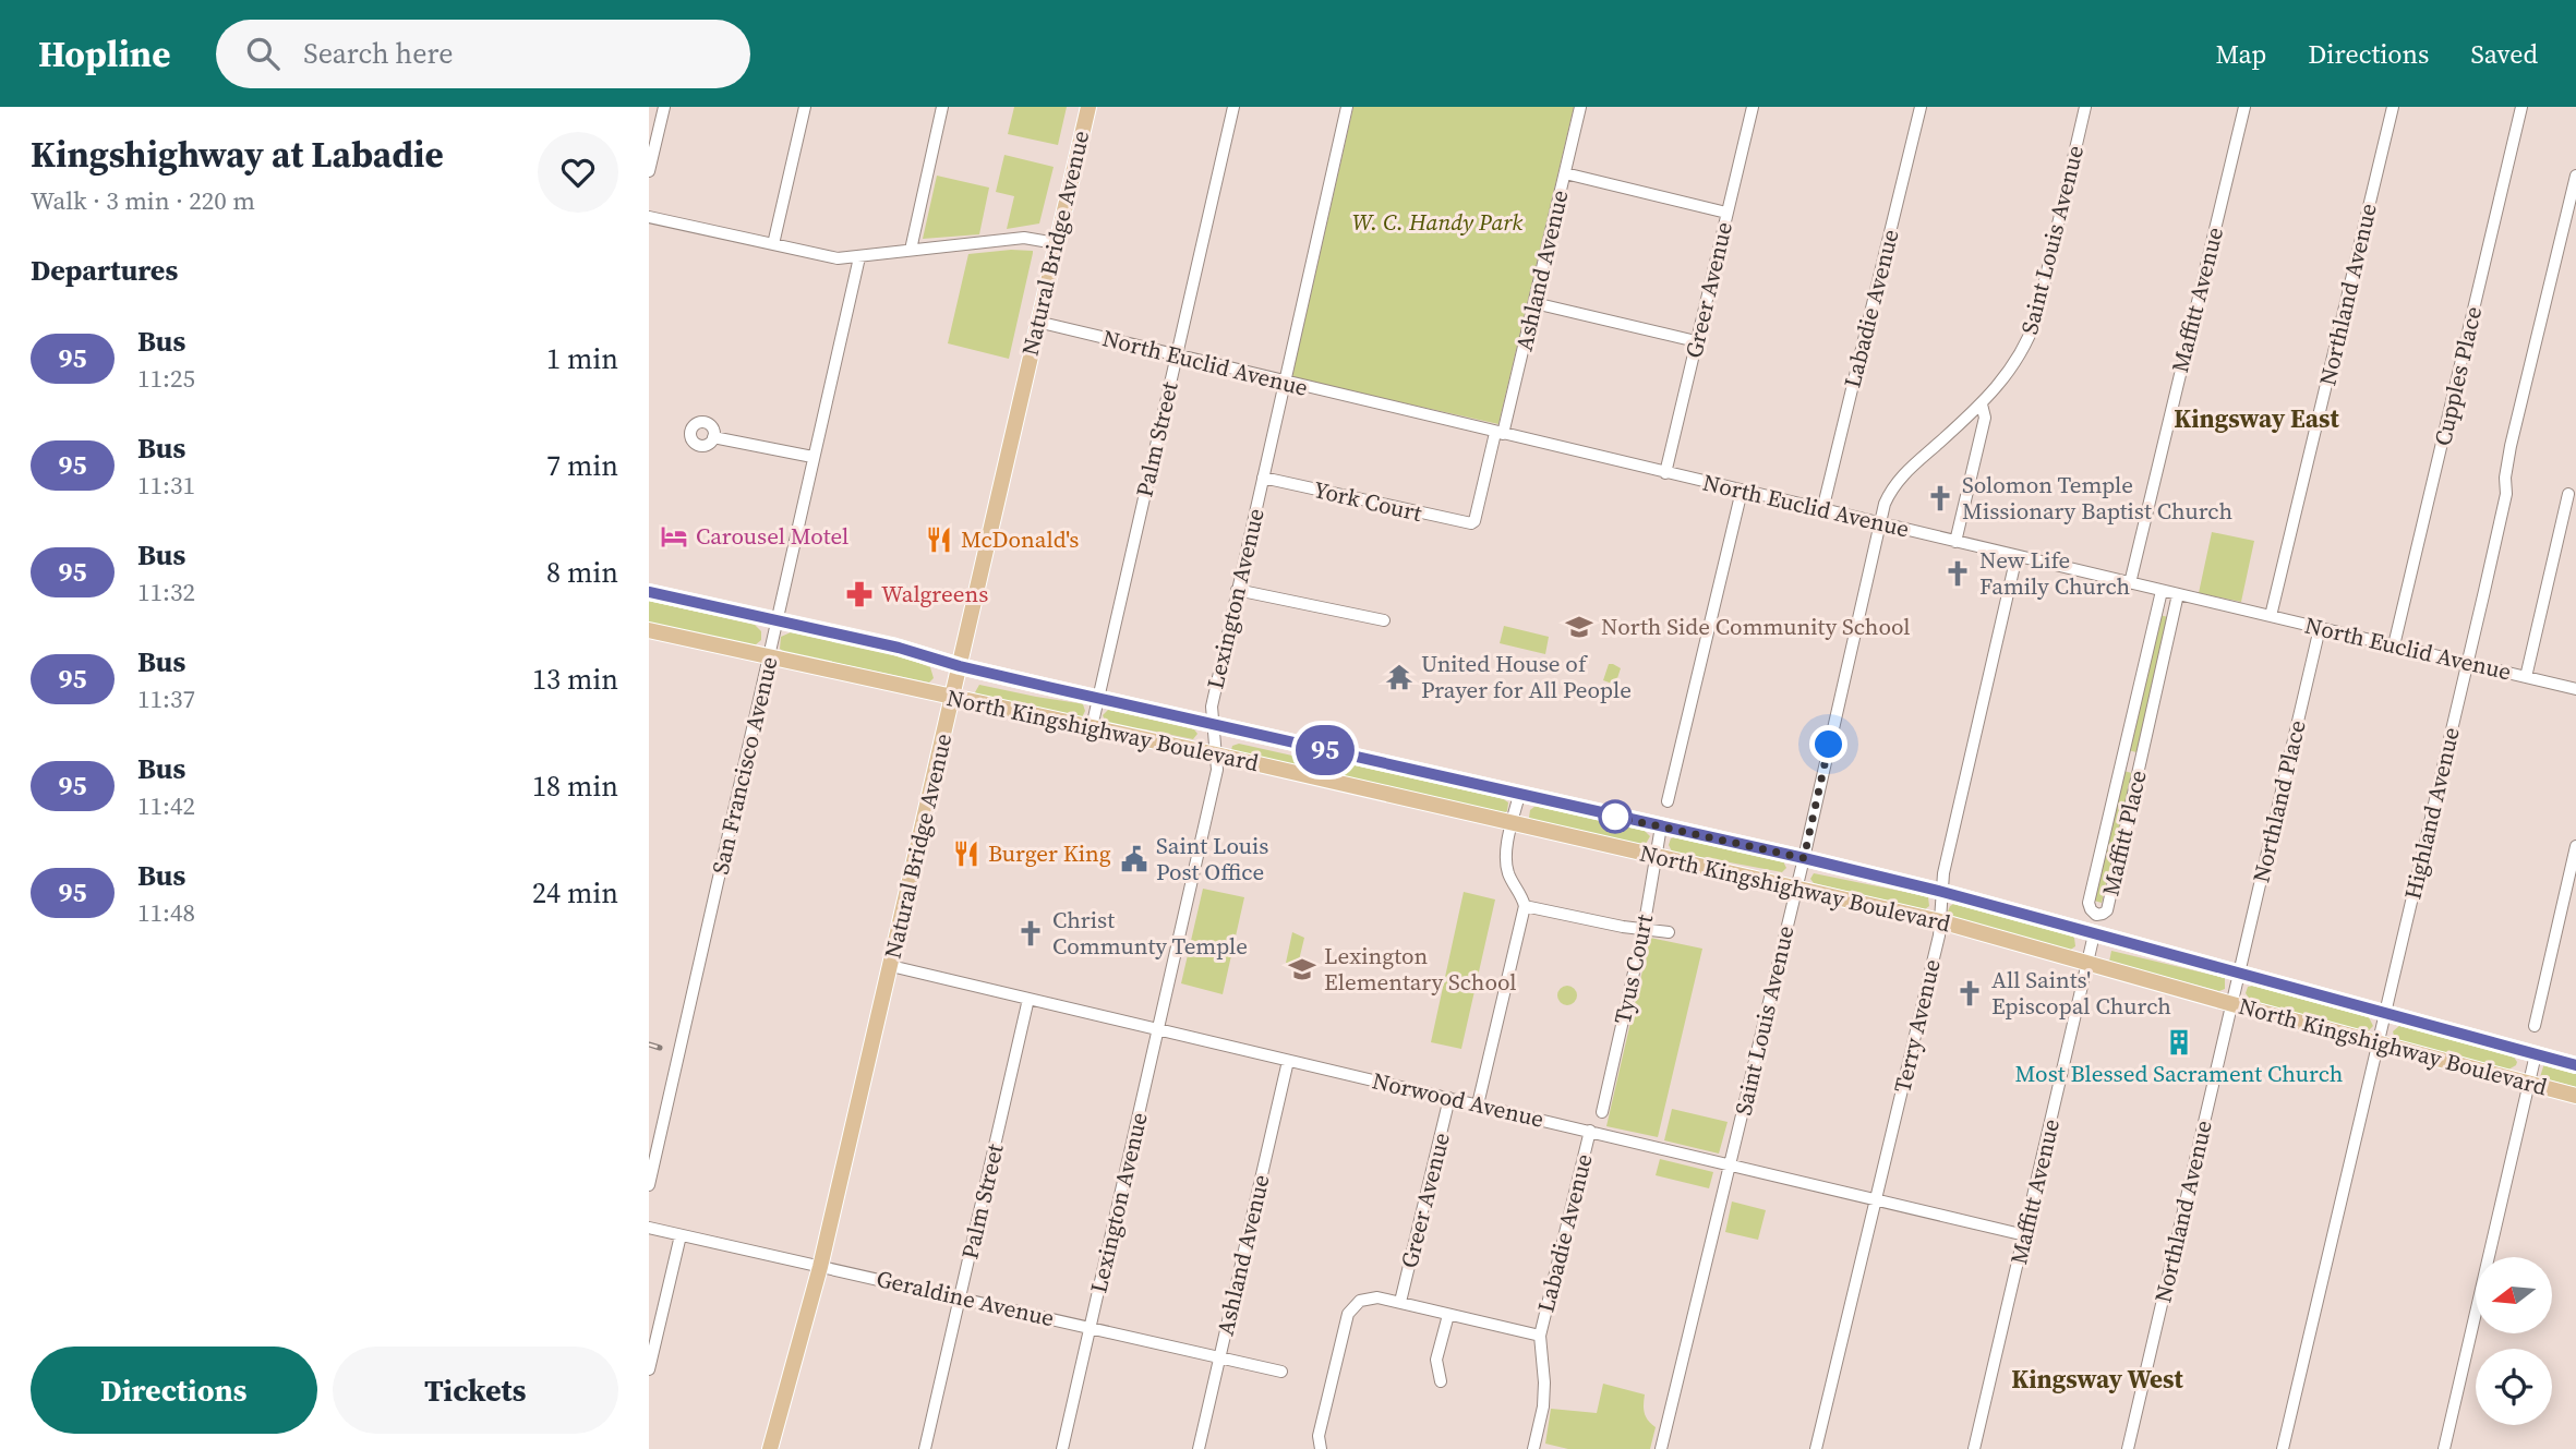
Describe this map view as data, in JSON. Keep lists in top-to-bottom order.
{
  "streets": {
    "main road": ["Natural Bridge Avenue", "North Kingshighway Boulevard"],
    "street": [
      "Saint Louis Avenue",
      "Ashland Avenue",
      "Greer Avenue",
      "Northland Avenue",
      "Maffitt Avenue",
      "Labadie Avenue",
      "North Euclid Avenue",
      "Cupples Place",
      "Palm Street",
      "York Court",
      "Lexington Avenue",
      "San Francisco Avenue",
      "Northland Place",
      "Highland Avenue",
      "Maffitt Place",
      "Tyus Court",
      "Terry Avenue",
      "Norwood Avenue",
      "Geraldine Avenue"
    ]
  },
  "crossings": [
    ["Saint Louis Avenue", "North Euclid Avenue"],
    ["Saint Louis Avenue", "North Kingshighway Boulevard"],
    ["Saint Louis Avenue", "Norwood Avenue"],
    ["Natural Bridge Avenue", "North Euclid Avenue"],
    ["Natural Bridge Avenue", "North Kingshighway Boulevard"],
    ["Natural Bridge Avenue", "Norwood Avenue"],
    ["Natural Bridge Avenue", "Geraldine Avenue"],
    ["Ashland Avenue", "North Euclid Avenue"],
    ["Ashland Avenue", "York Court"],
    ["Ashland Avenue", "Norwood Avenue"],
    ["Ashland Avenue", "Geraldine Avenue"],
    ["Greer Avenue", "North Euclid Avenue"],
    ["Greer Avenue", "Norwood Avenue"],
    ["Northland Avenue", "North Euclid Avenue"],
    ["Northland Avenue", "North Kingshighway Boulevard"],
    ["Northland Avenue", "Northland Place"],
    ["Maffitt Avenue", "North Euclid Avenue"],
    ["Maffitt Avenue", "North Kingshighway Boulevard"],
    ["Maffitt Avenue", "Norwood Avenue"],
    ["Labadie Avenue", "North Euclid Avenue"],
    ["Labadie Avenue", "Norwood Avenue"],
    ["North Euclid Avenue", "Cupples Place"],
    ["North Euclid Avenue", "Palm Street"],
    ["North Euclid Avenue", "Lexington Avenue"],
    ["North Euclid Avenue", "Northland Place"],
    ["North Euclid Avenue", "Highland Avenue"],
    ["North Euclid Avenue", "Maffitt Place"],
    ["North Euclid Avenue", "Terry Avenue"],
    ["Palm Street", "North Kingshighway Boulevard"],
    ["Palm Street", "Norwood Avenue"],
    ["Palm Street", "Geraldine Avenue"],
    ["York Court", "Lexington Avenue"],
    ["Lexington Avenue", "North Kingshighway Boulevard"],
    ["Lexington Avenue", "Norwood Avenue"],
    ["Lexington Avenue", "Geraldine Avenue"],
    ["North Kingshighway Boulevard", "San Francisco Avenue"],
    ["North Kingshighway Boulevard", "Northland Place"],
    ["North Kingshighway Boulevard", "Highland Avenue"],
    ["North Kingshighway Boulevard", "Tyus Court"],
    ["North Kingshighway Boulevard", "Terry Avenue"],
    ["Terry Avenue", "Norwood Avenue"]
  ],
  "districts": ["Kingsway East", "Kingsway West"],
  "parks": ["W. C. Handy Park"],
  "places": {
    "church": [
      "Solomon Temple Missionary Baptist Church",
      "New Life Family Church",
      "Christ Communty Temple",
      "All Saints' Episcopal Church"
    ],
    "hotel": ["Carousel Motel"],
    "restaurant": ["McDonald's", "Burger King"],
    "pharmacy": ["Walgreens"],
    "school or university": ["North Side Community School", "Lexington Elementary School"],
    "temple": ["United House of Prayer for All People"],
    "public building": ["Saint Louis Post Office"],
    "building": ["Most Blessed Sacrament Church"]
  },
  "lines": ["bus line 95"],
  "north": "left",
  "page": {
    "header": "Hopline",
    "search": "Search here",
    "nav": ["Map", "Directions", "Saved"],
    "heading": [
      ["Kingshighway at Labadie", "Walk · 3 min · 220 m"],
      "Departures"
    ],
    "on_map": "95",
    "list": [
      {
        "mark": "95",
        "name": "Bus",
        "note": "11:25",
        "value": "1 min"
      },
      {
        "mark": "95",
        "name": "Bus",
        "note": "11:31",
        "value": "7 min"
      },
      {
        "mark": "95",
        "name": "Bus",
        "note": "11:32",
        "value": "8 min"
      },
      {
        "mark": "95",
        "name": "Bus",
        "note": "11:37",
        "value": "13 min"
      },
      {
        "mark": "95",
        "name": "Bus",
        "note": "11:42",
        "value": "18 min"
      },
      {
        "mark": "95",
        "name": "Bus",
        "note": "11:48",
        "value": "24 min"
      }
    ],
    "buttons": ["Directions", "Tickets"]
  }
}
